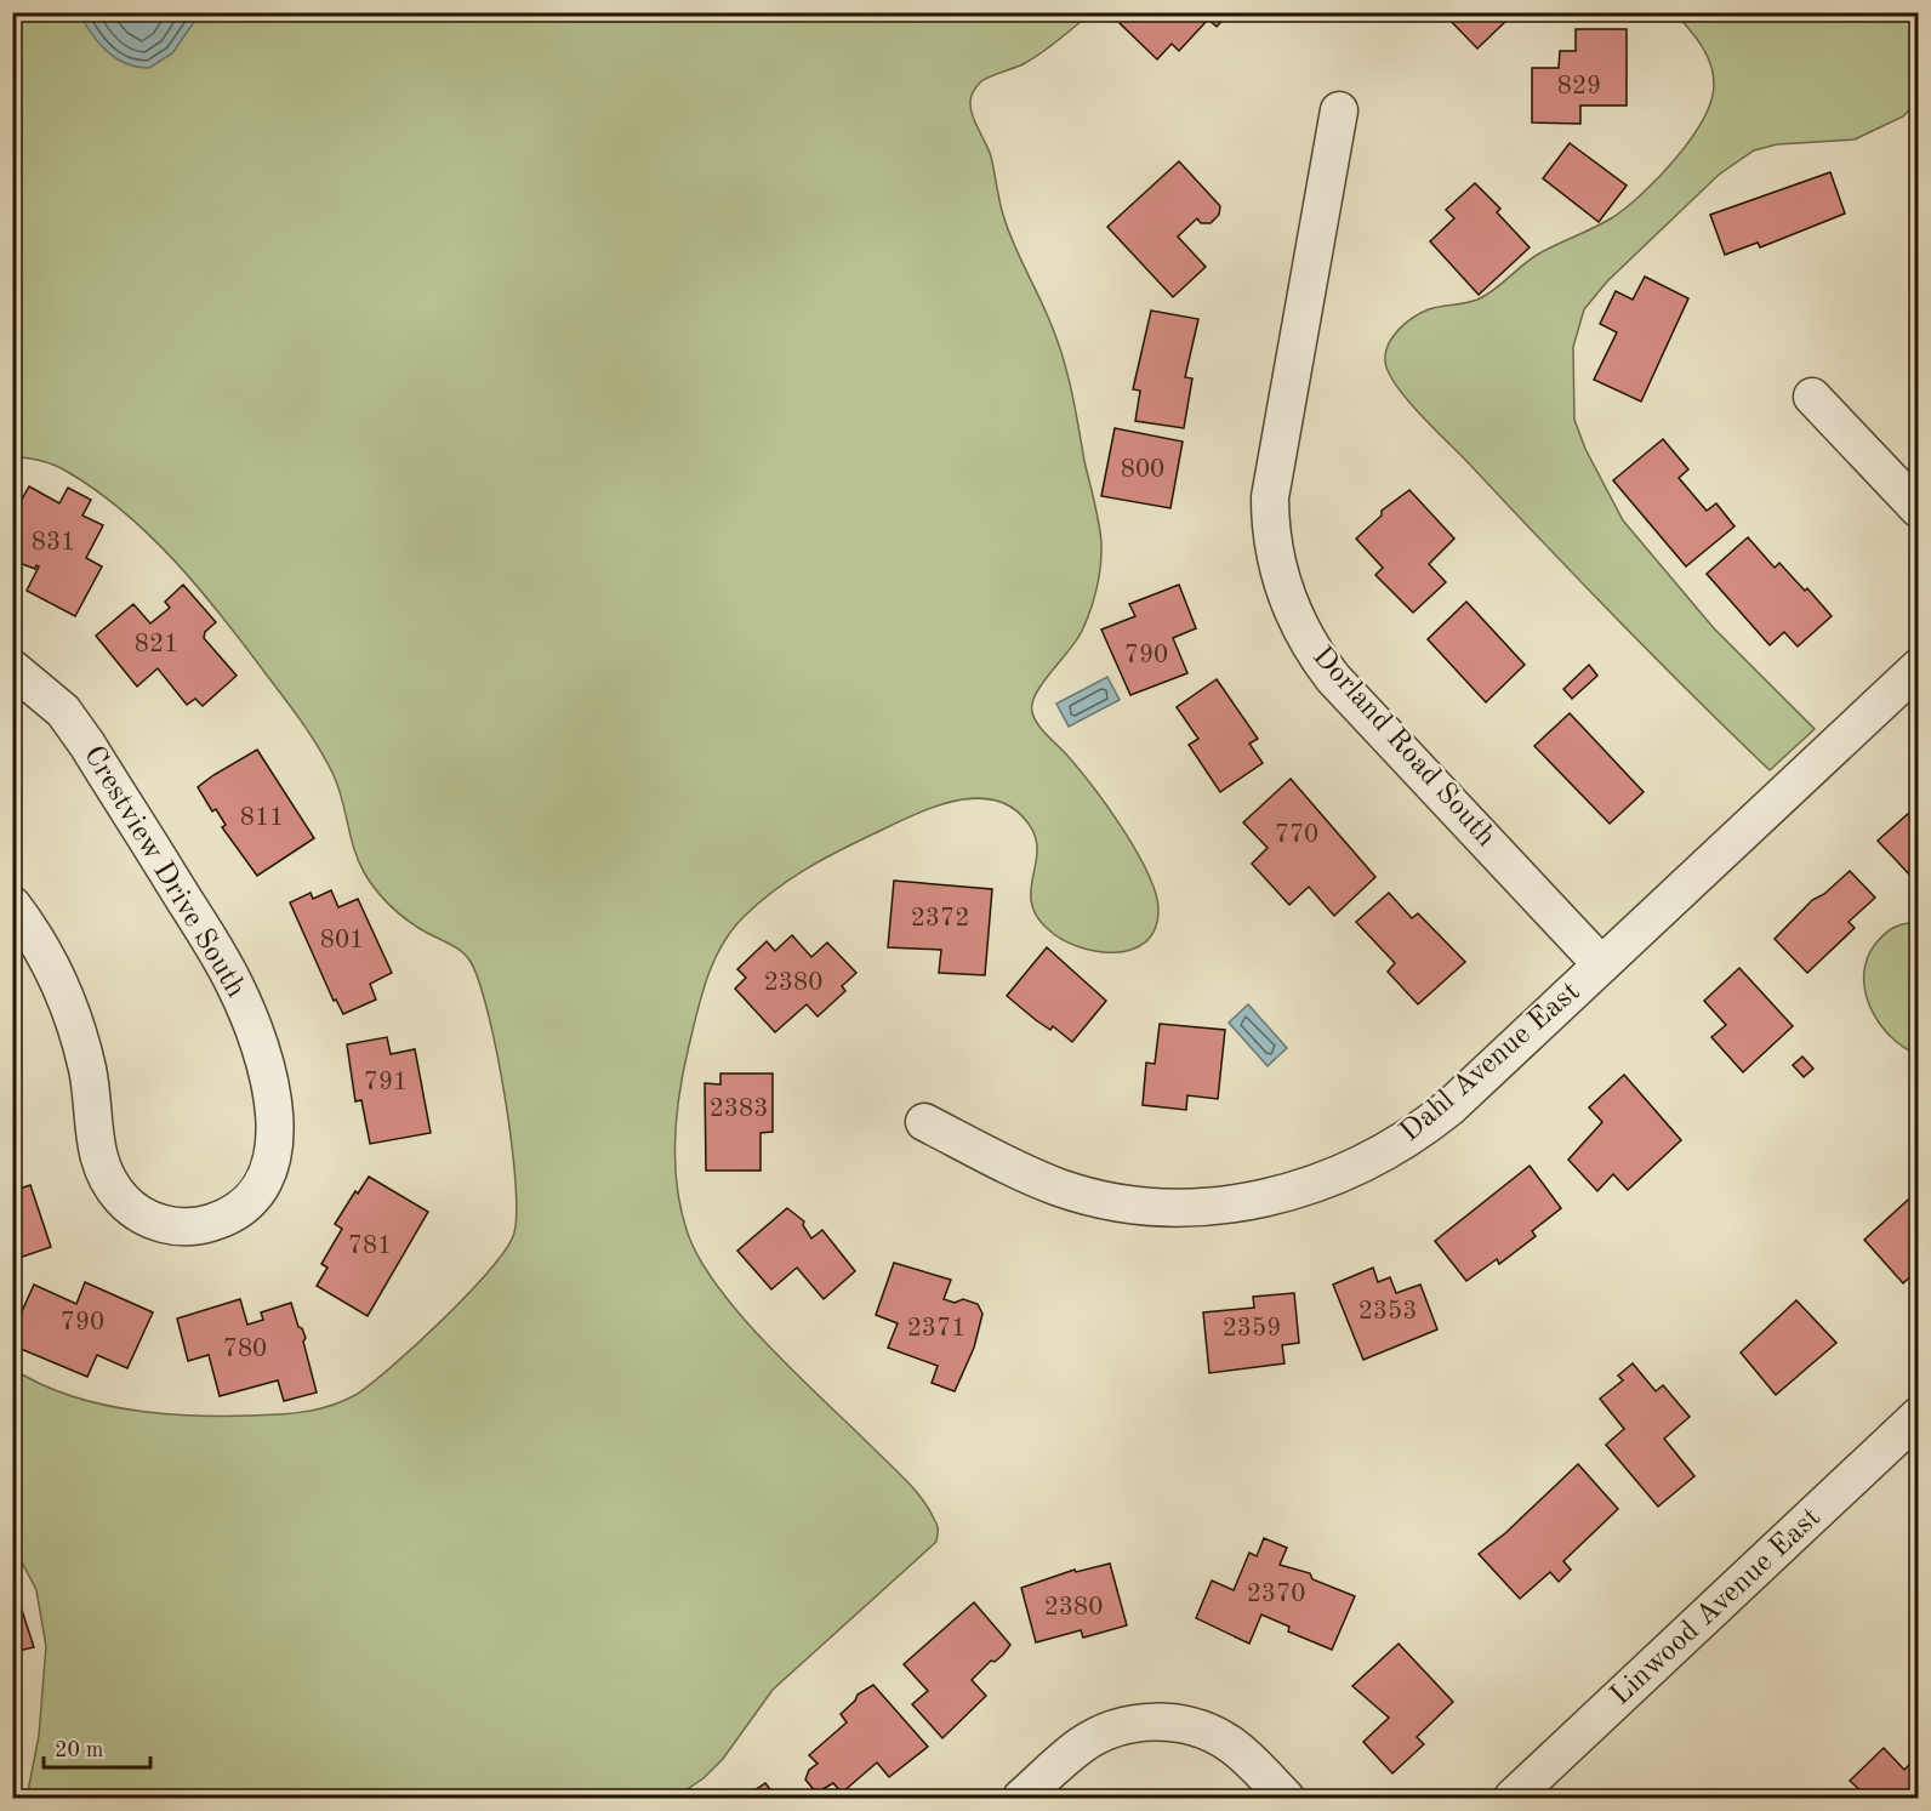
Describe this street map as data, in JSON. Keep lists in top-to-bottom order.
{
  "streets": {
    "street": [
      "Dorland Road South",
      "Crestview Drive South",
      "Dahl Avenue East",
      "Linwood Avenue East"
    ]
  },
  "crossings": [
    ["Dorland Road South", "Dahl Avenue East"]
  ],
  "house_numbers": [
    "829",
    "800",
    "831",
    "821",
    "790",
    "811",
    "770",
    "2372",
    "801",
    "2380",
    "791",
    "2383",
    "781",
    "2353",
    "790",
    "2371",
    "2359",
    "780",
    "2370",
    "2380"
  ],
  "scale_bar": "20 m"
}
